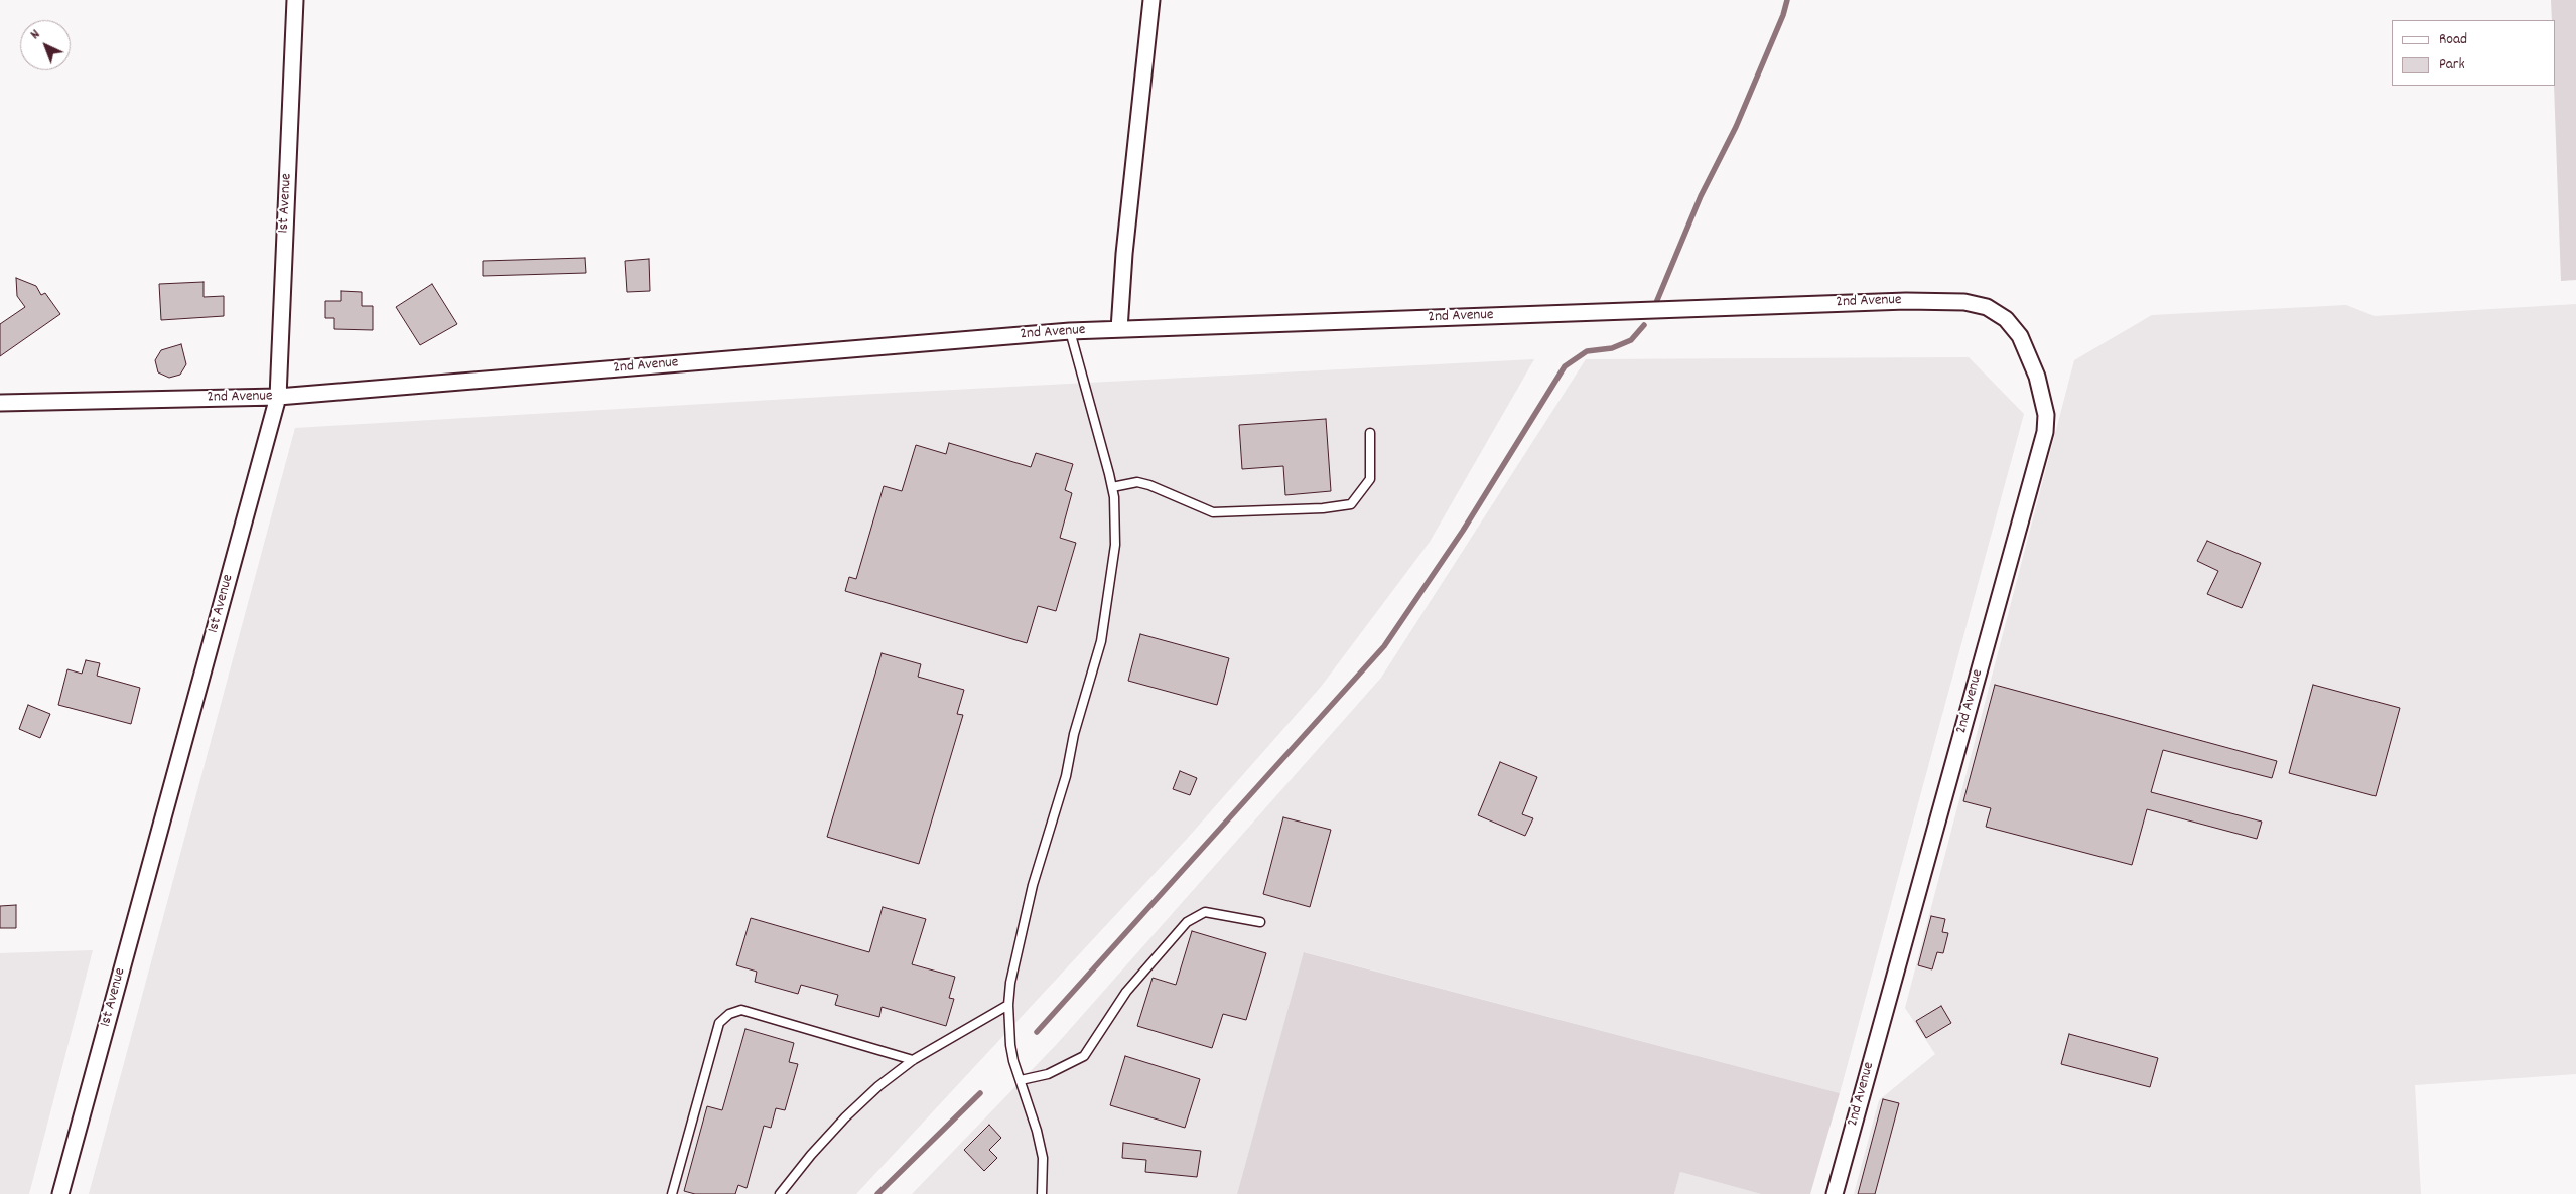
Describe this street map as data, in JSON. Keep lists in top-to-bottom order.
{
  "streets": {
    "street": ["1st Avenue", "2nd Avenue"]
  },
  "crossings": [
    ["1st Avenue", "2nd Avenue"]
  ],
  "legend": ["Road", "Park"],
  "north": "top left"
}
